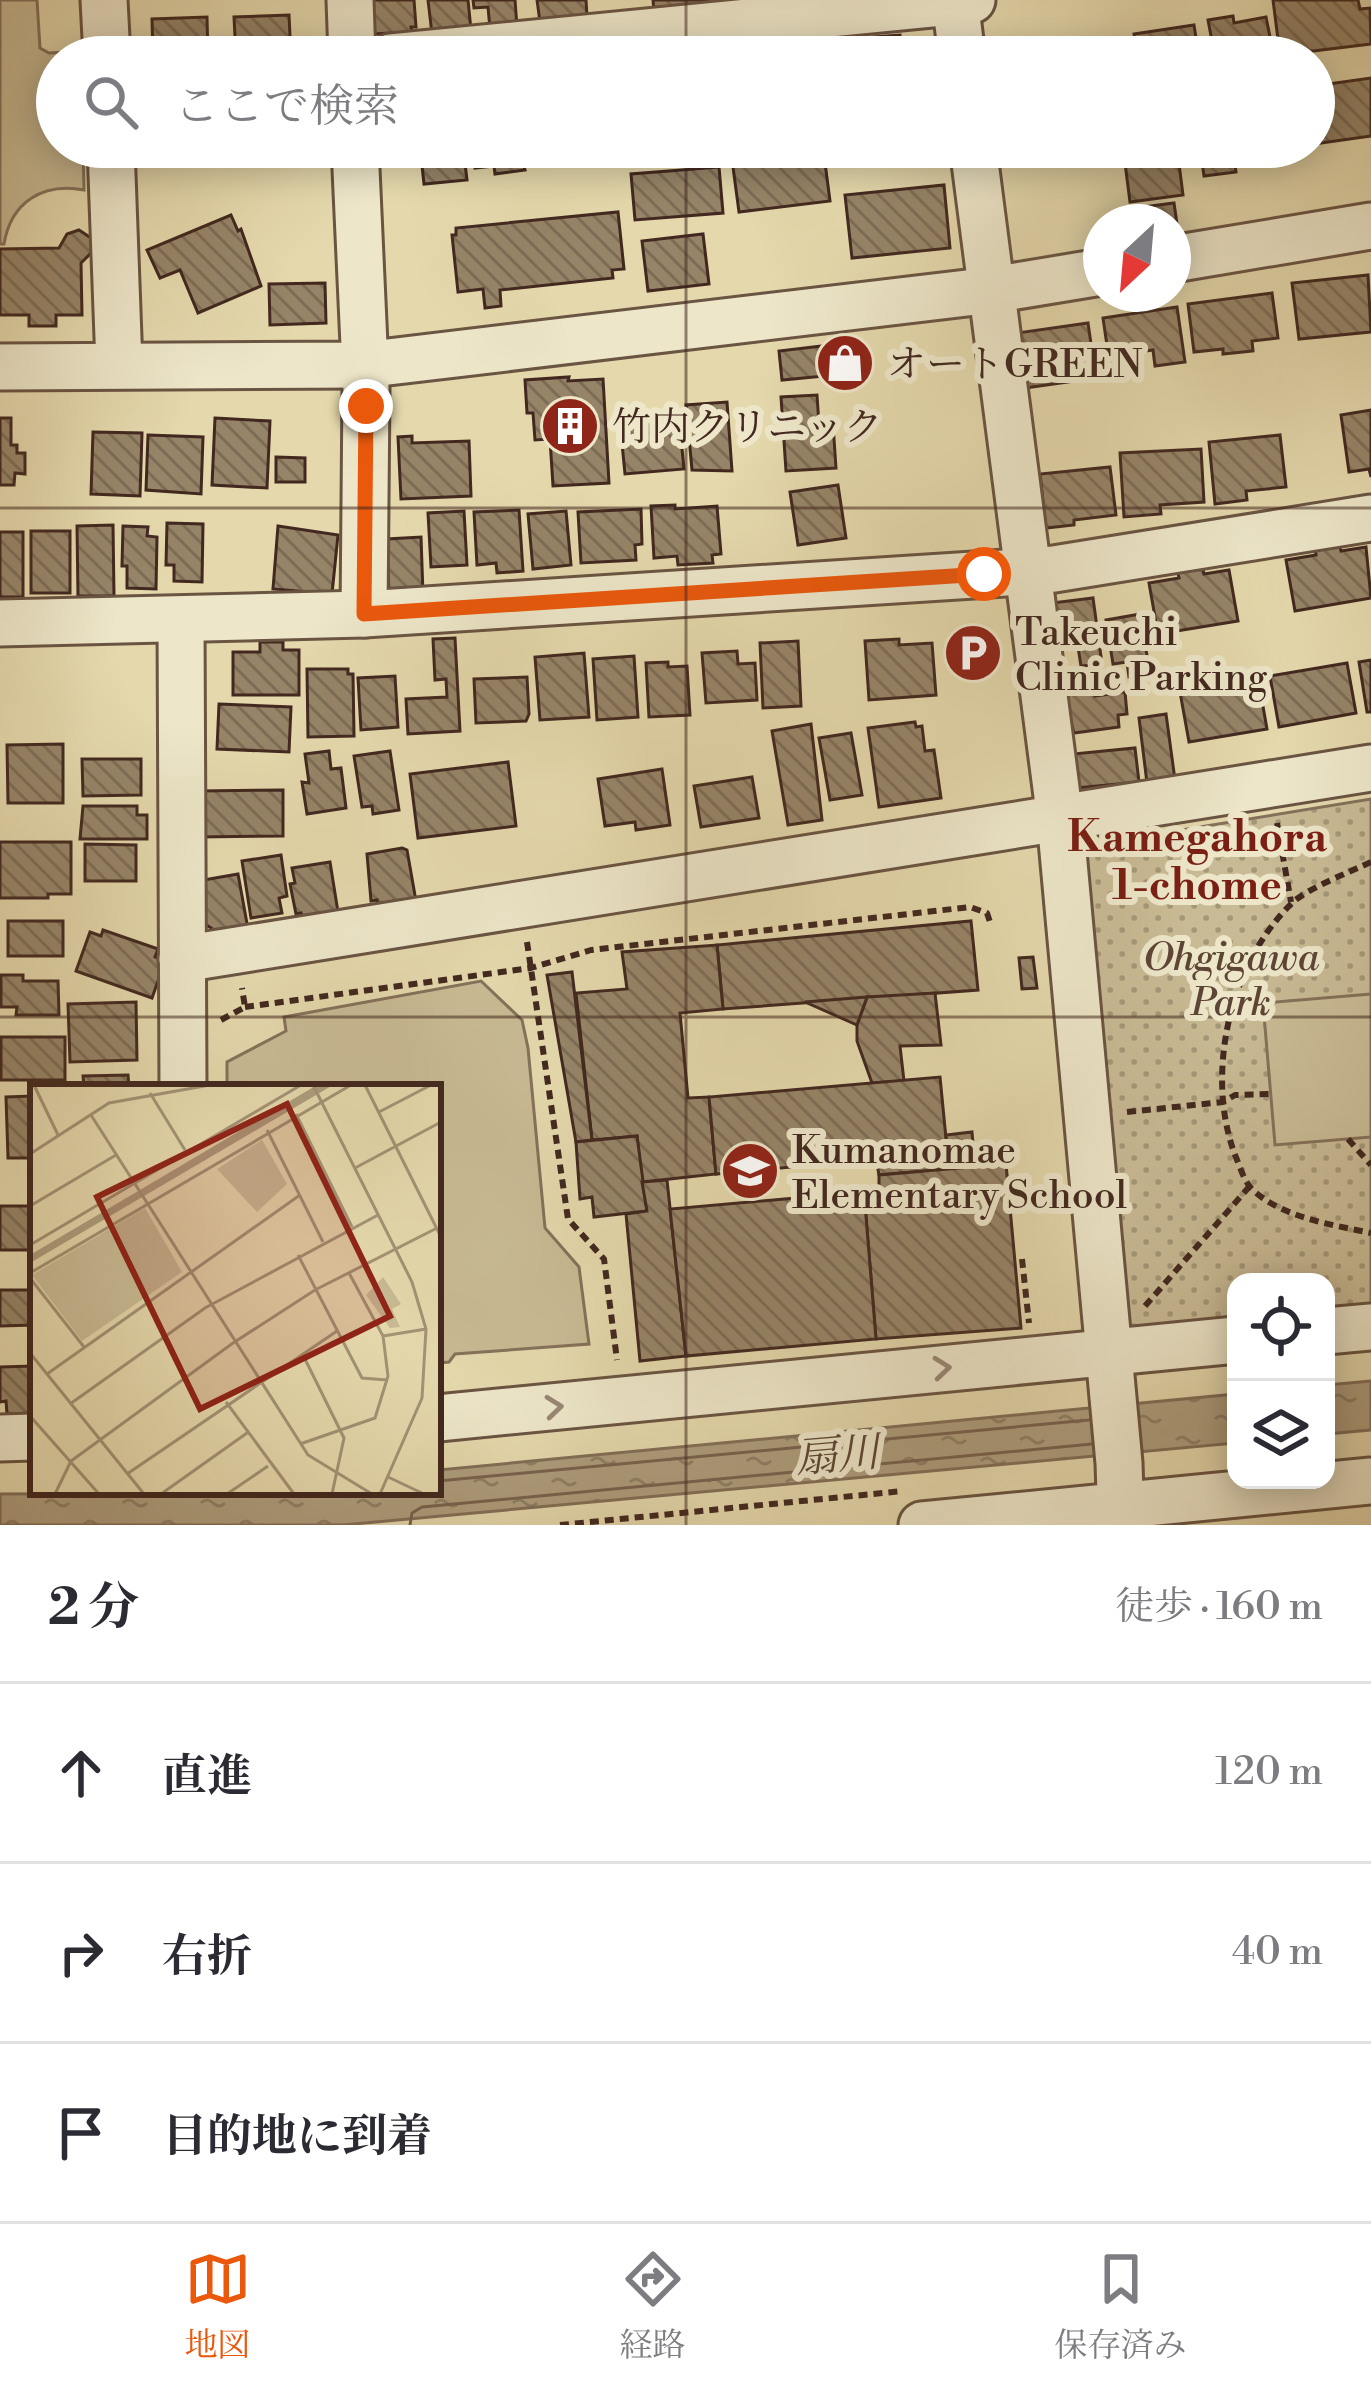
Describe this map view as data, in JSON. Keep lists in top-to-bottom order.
{
  "districts": ["Kamegahora 1-chome"],
  "water": ["扇川"],
  "parks": ["Ohgigawa Park"],
  "places": {
    "shop": ["オートGREEN"],
    "building": ["竹内クリニック"],
    "parking": ["Takeuchi Clinic Parking"],
    "school or university": ["Kumanomae Elementary School"]
  },
  "north": "bottom left",
  "page": {
    "search": "ここで検索",
    "heading": ["2 分", "徒歩 · 160 m"],
    "list": [
      ["直進", "120 m"],
      ["右折", "40 m"],
      "目的地に到着"
    ],
    "nav": ["地図", "経路", "保存済み"]
  }
}
